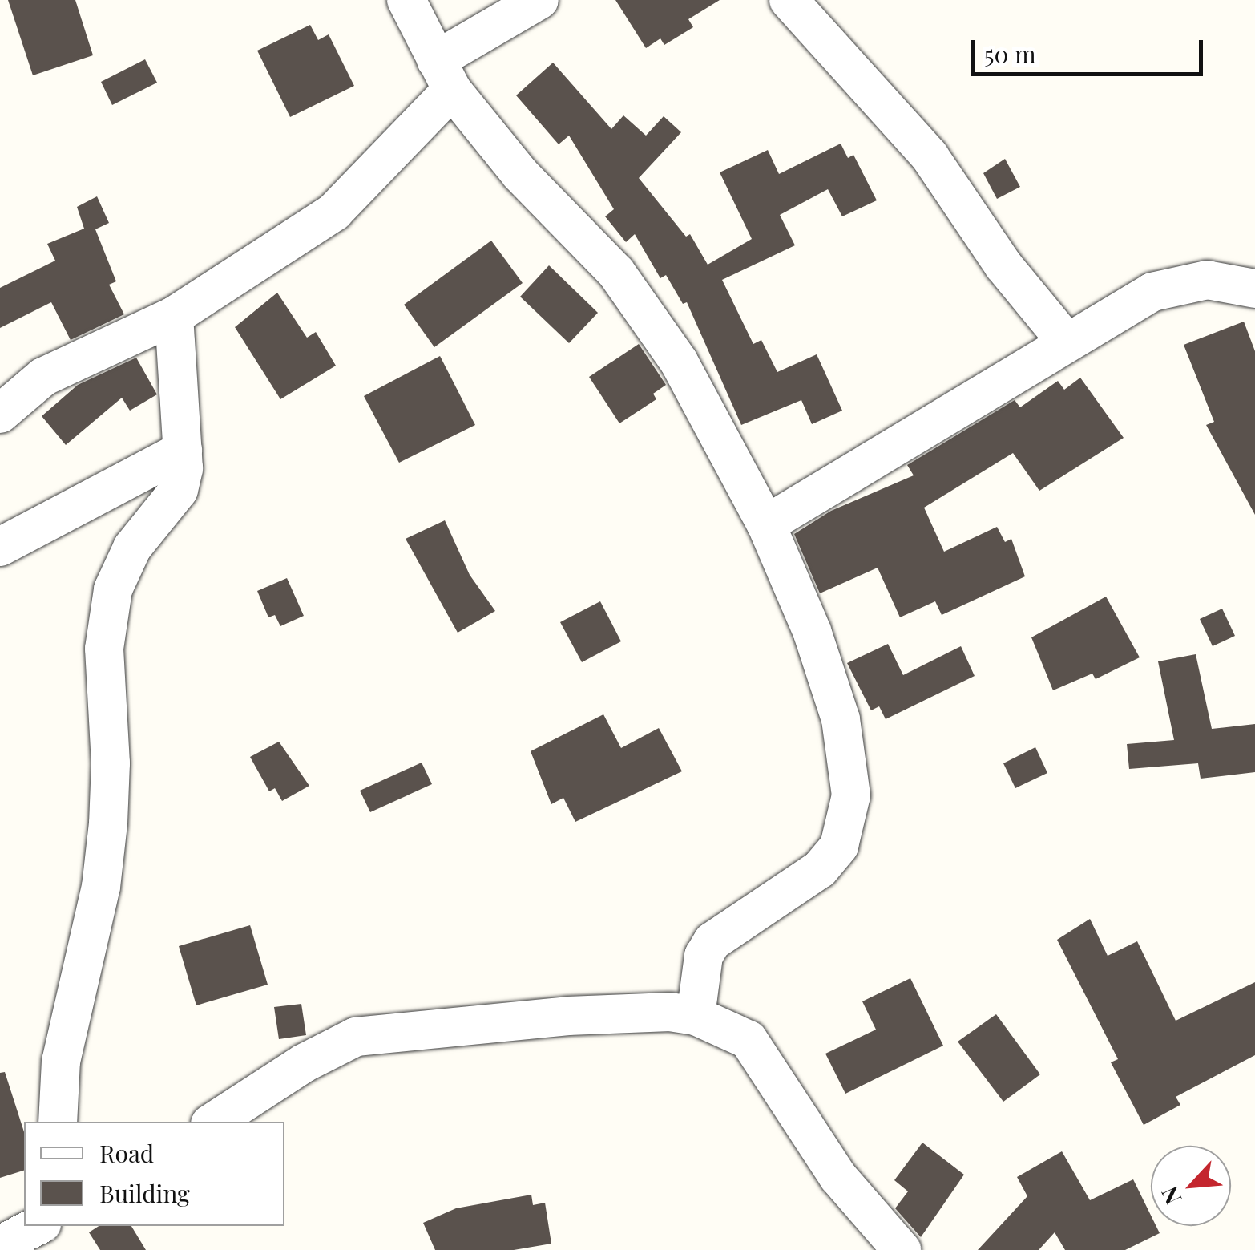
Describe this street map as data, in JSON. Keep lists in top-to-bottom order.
{
  "legend": ["Road", "Building"],
  "scale_bar": "50 m",
  "north": "bottom left"
}
